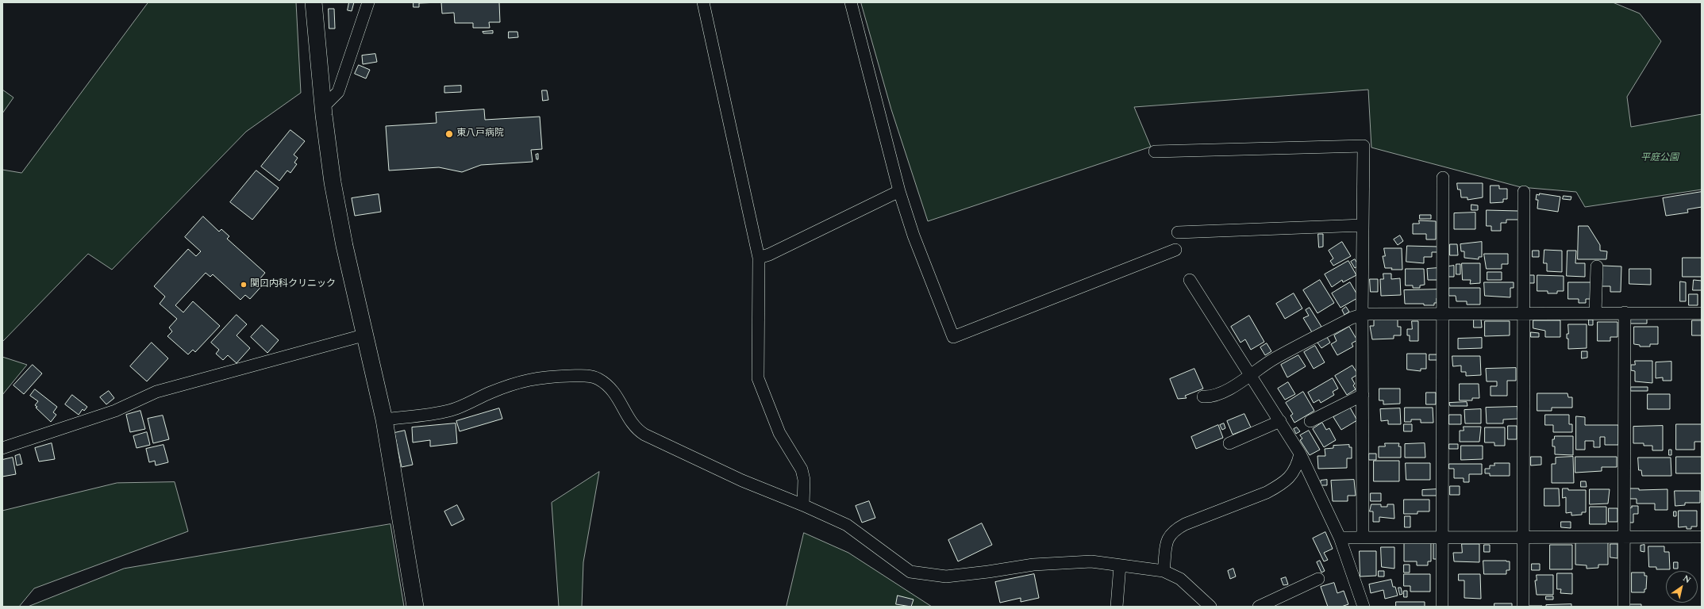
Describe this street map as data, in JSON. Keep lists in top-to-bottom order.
{
  "parks": ["平庭公園"],
  "places": ["東八戸病院", "関口内科クリニック"],
  "north": "top right"
}
